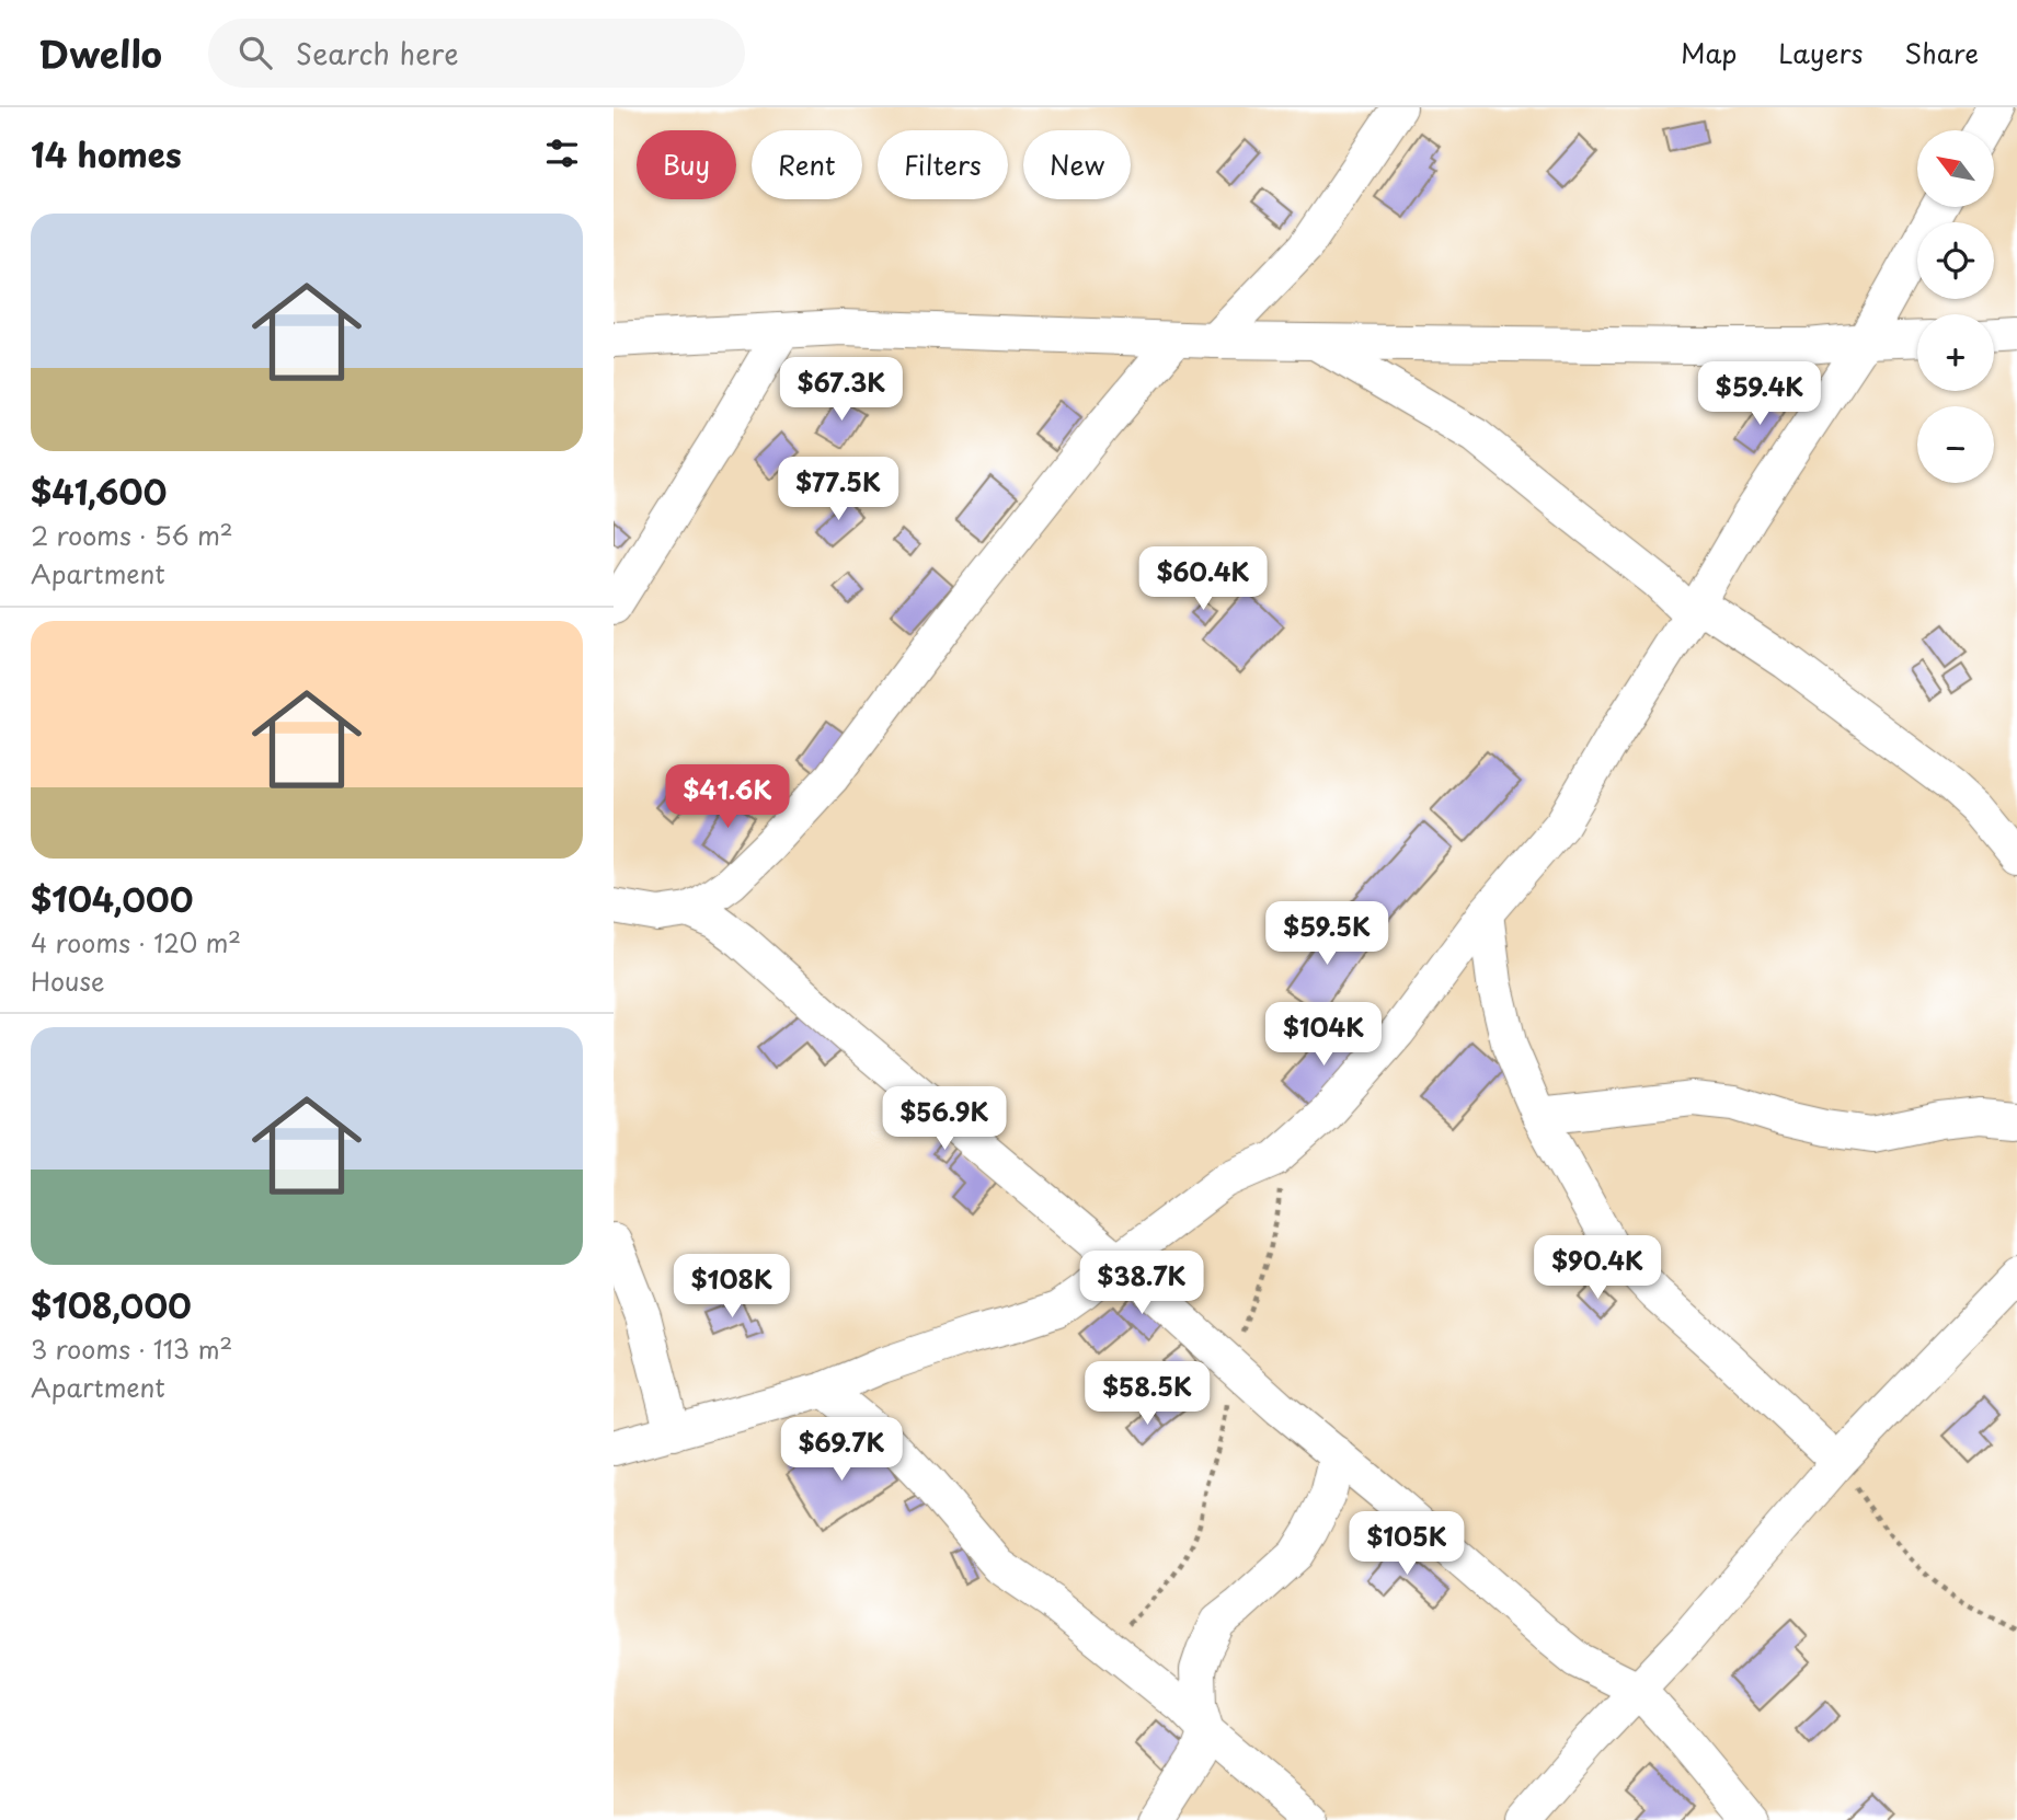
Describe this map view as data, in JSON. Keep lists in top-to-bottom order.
{
  "north": "top left",
  "page": {
    "header": "Dwello",
    "search": "Search here",
    "nav": ["Map", "Layers", "Share"],
    "heading": "14 homes",
    "map_buttons": ["+", "−"],
    "chip": [
      "Buy",
      "Rent",
      "Filters",
      "New"
    ],
    "list": [
      {
        "name": "$41,600",
        "note": "2 rooms · 56 m² · Apartment"
      },
      {
        "name": "$104,000",
        "note": "4 rooms · 120 m² · House"
      },
      {
        "name": "$108,000",
        "note": "3 rooms · 113 m² · Apartment"
      }
    ],
    "price": [
      "$67.3K",
      "$59.4K",
      "$77.5K",
      "$60.4K",
      "$41.6K",
      "$59.5K",
      "$104K",
      "$56.9K",
      "$90.4K",
      "$38.7K",
      "$108K",
      "$58.5K",
      "$69.7K",
      "$105K"
    ]
  }
}
